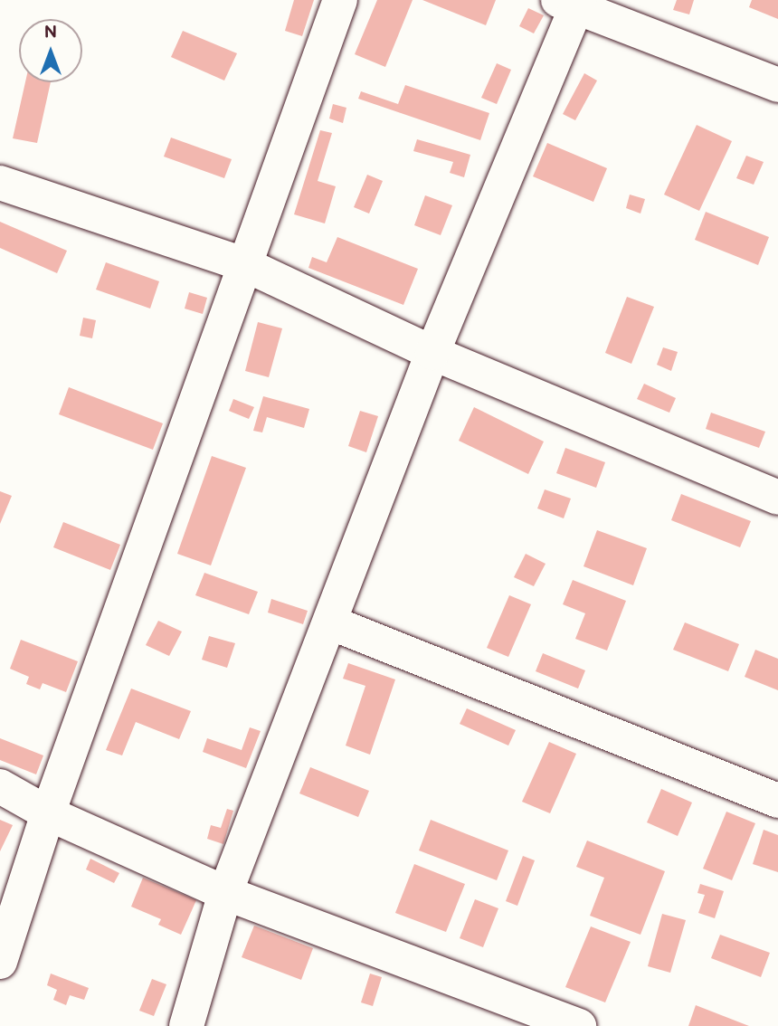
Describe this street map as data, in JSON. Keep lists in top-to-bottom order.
{
  "north": "top"
}
